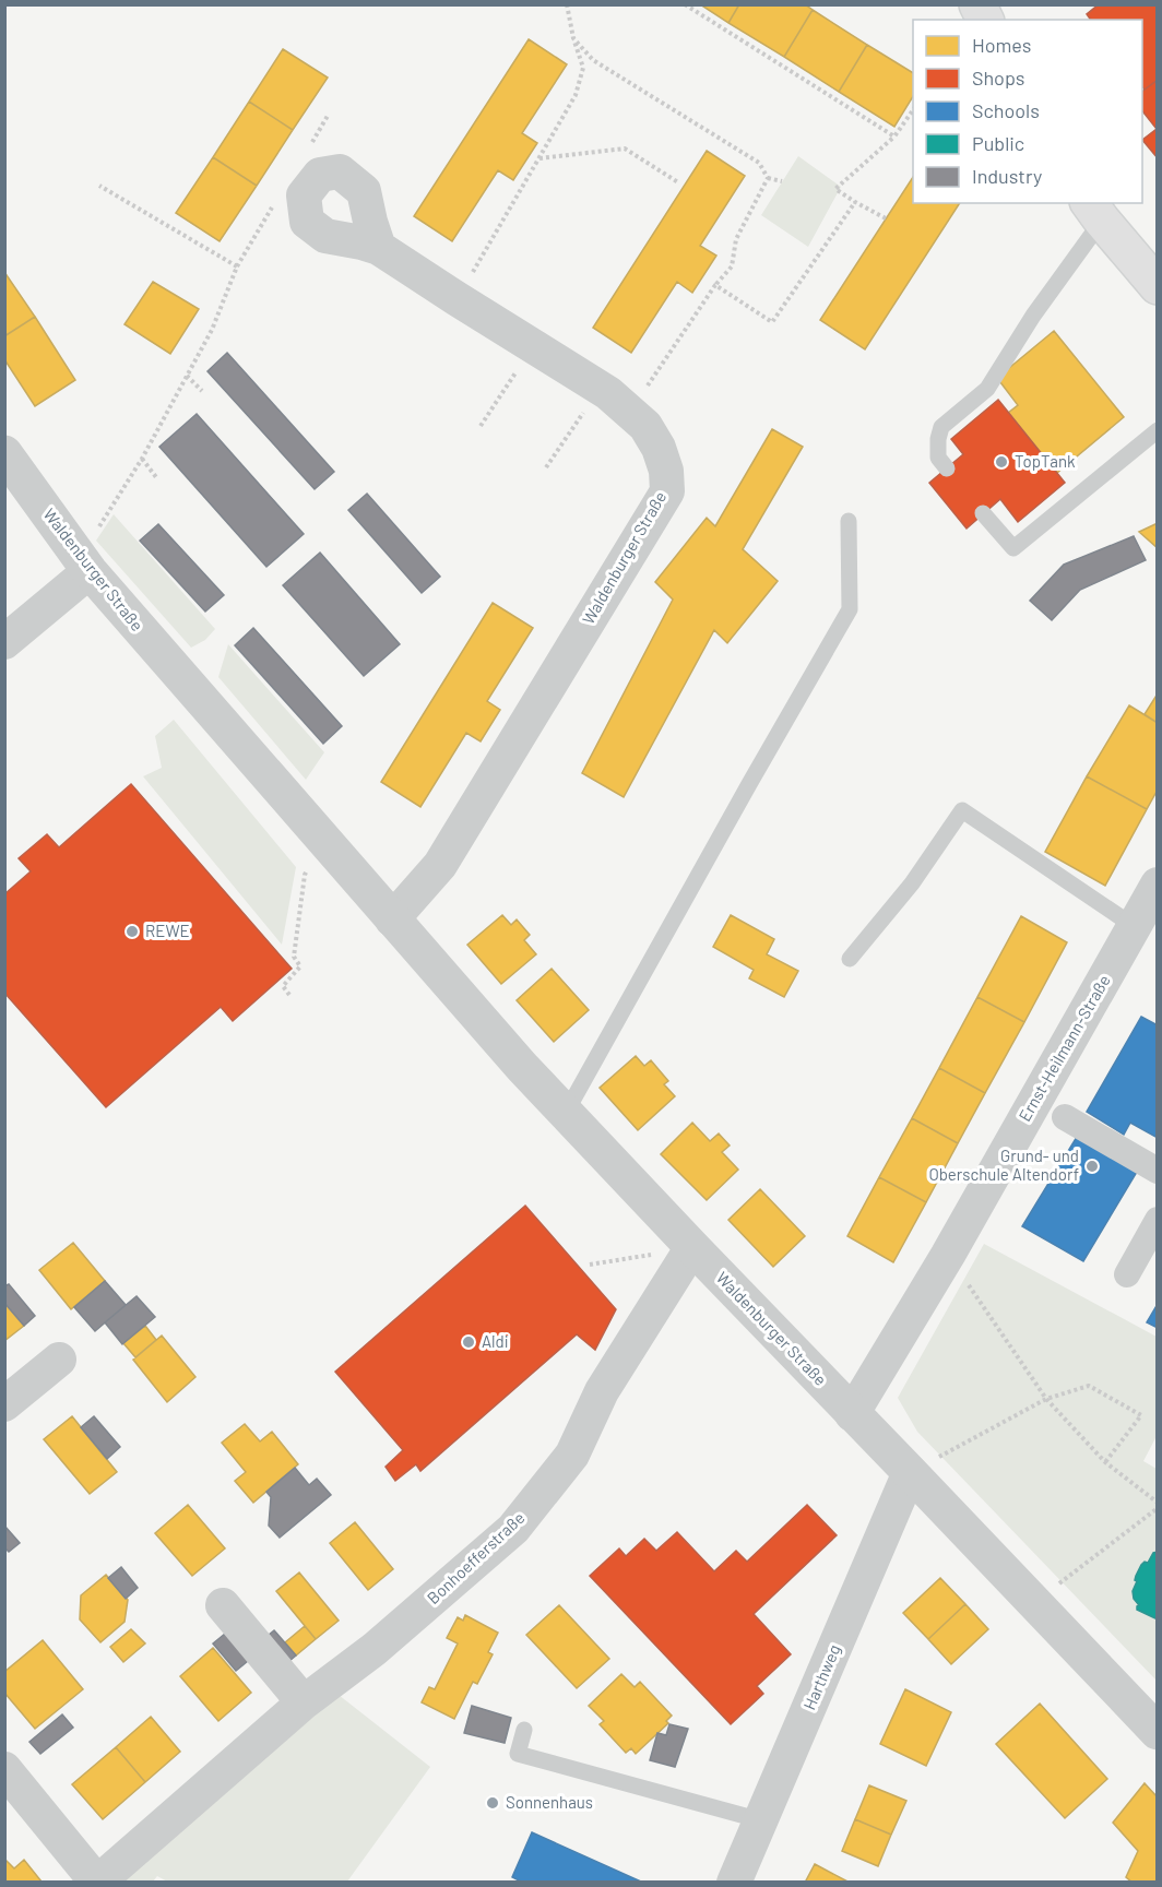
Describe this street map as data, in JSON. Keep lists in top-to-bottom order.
{
  "streets": {
    "street": [
      "Waldenburger Straße",
      "Ernst-Heilmann-Straße",
      "Bonhoefferstraße",
      "Harthweg"
    ]
  },
  "crossings": [
    ["Waldenburger Straße", "Ernst-Heilmann-Straße"],
    ["Waldenburger Straße", "Bonhoefferstraße"],
    ["Waldenburger Straße", "Harthweg"]
  ],
  "places": [
    "TopTank",
    "REWE",
    "Grund- und Oberschule Altendorf",
    "Aldi",
    "Sonnenhaus"
  ],
  "legend": [
    "Homes",
    "Shops",
    "Schools",
    "Public",
    "Industry"
  ]
}
